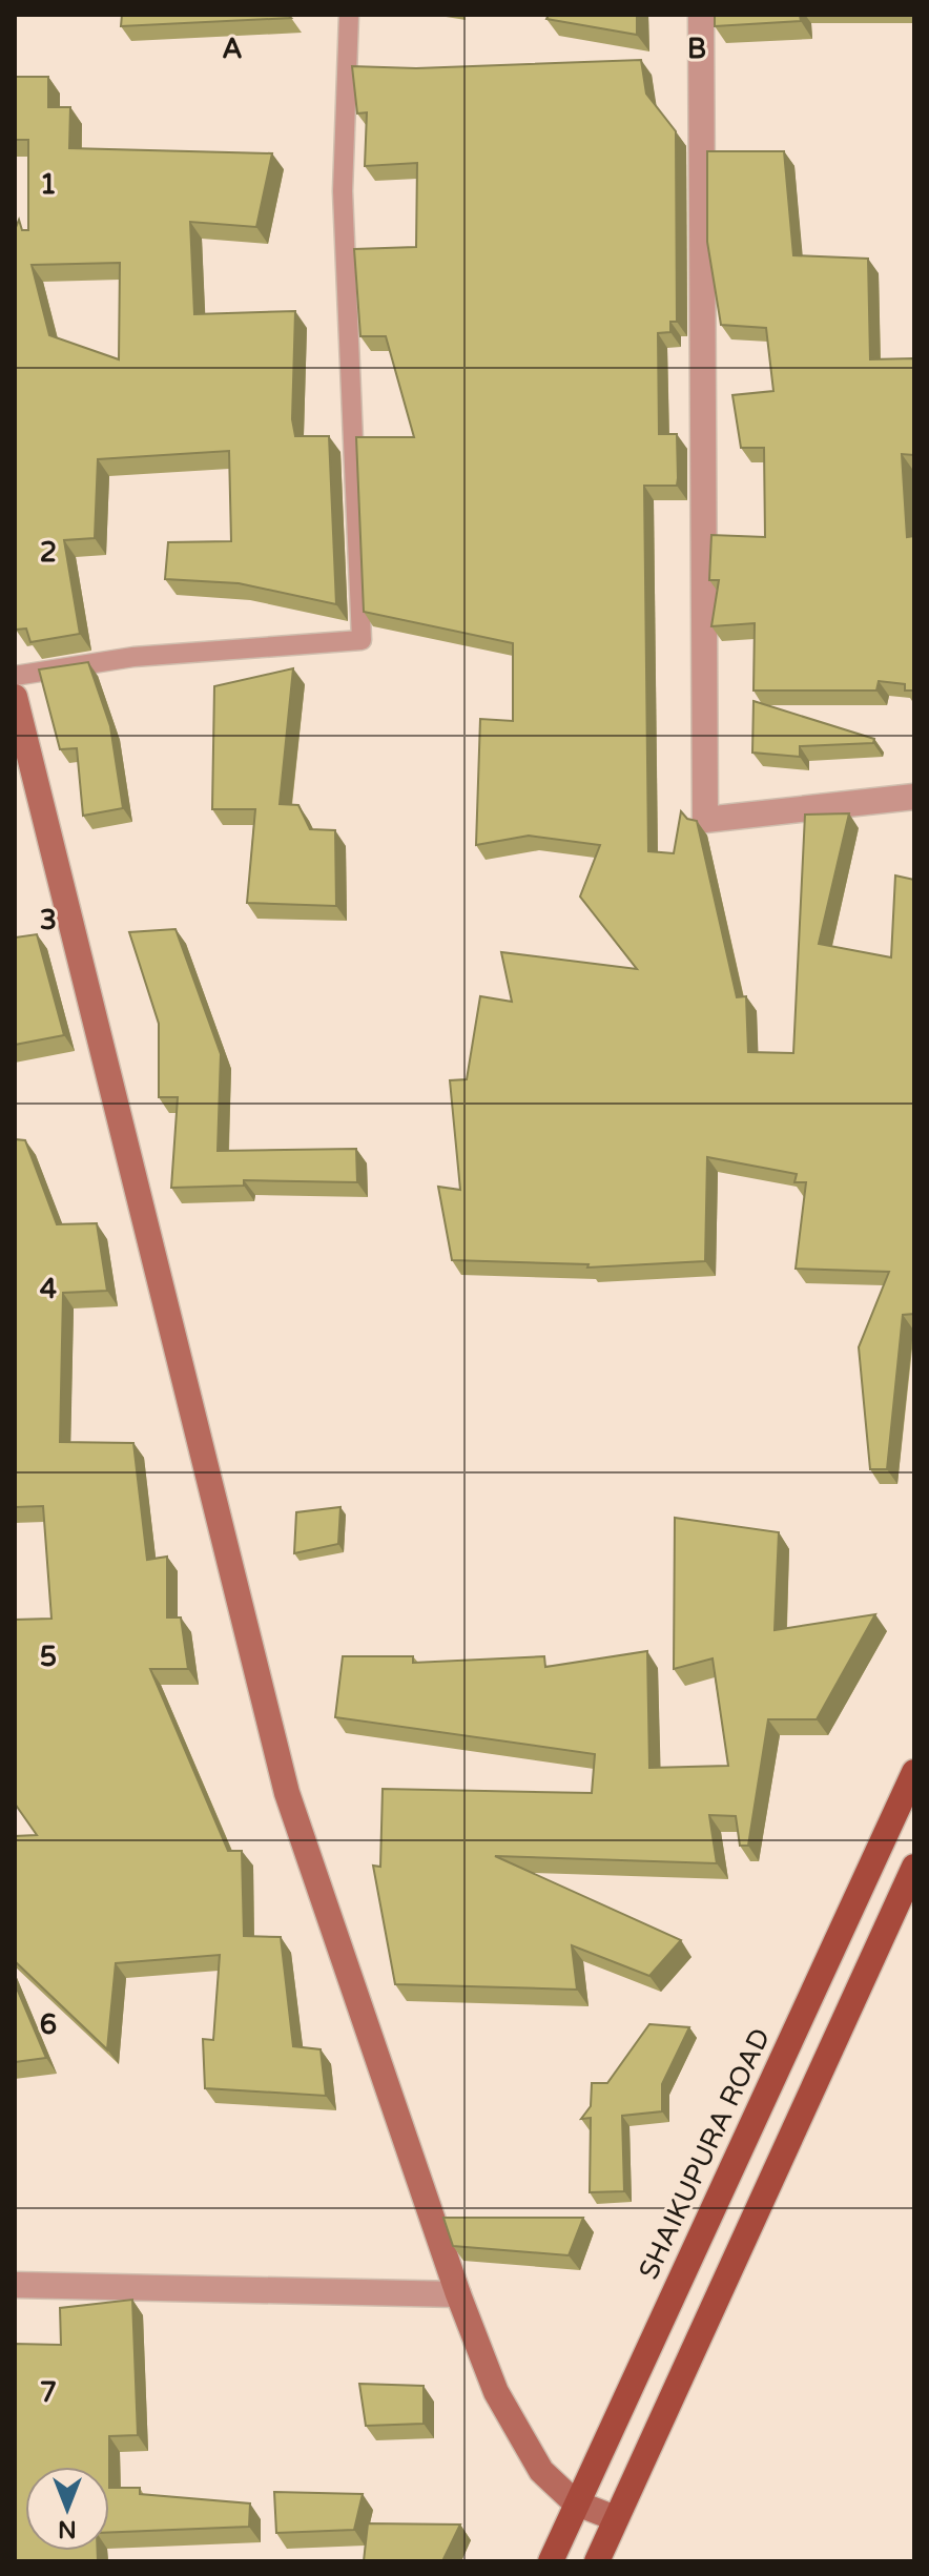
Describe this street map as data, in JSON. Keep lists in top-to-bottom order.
{
  "streets": {
    "main road": ["SHAIKUPURA ROAD"]
  },
  "north": "bottom",
  "grid": {
    "columns": ["A", "B"],
    "rows": [
      "1",
      "2",
      "3",
      "4",
      "5",
      "6",
      "7"
    ]
  }
}
